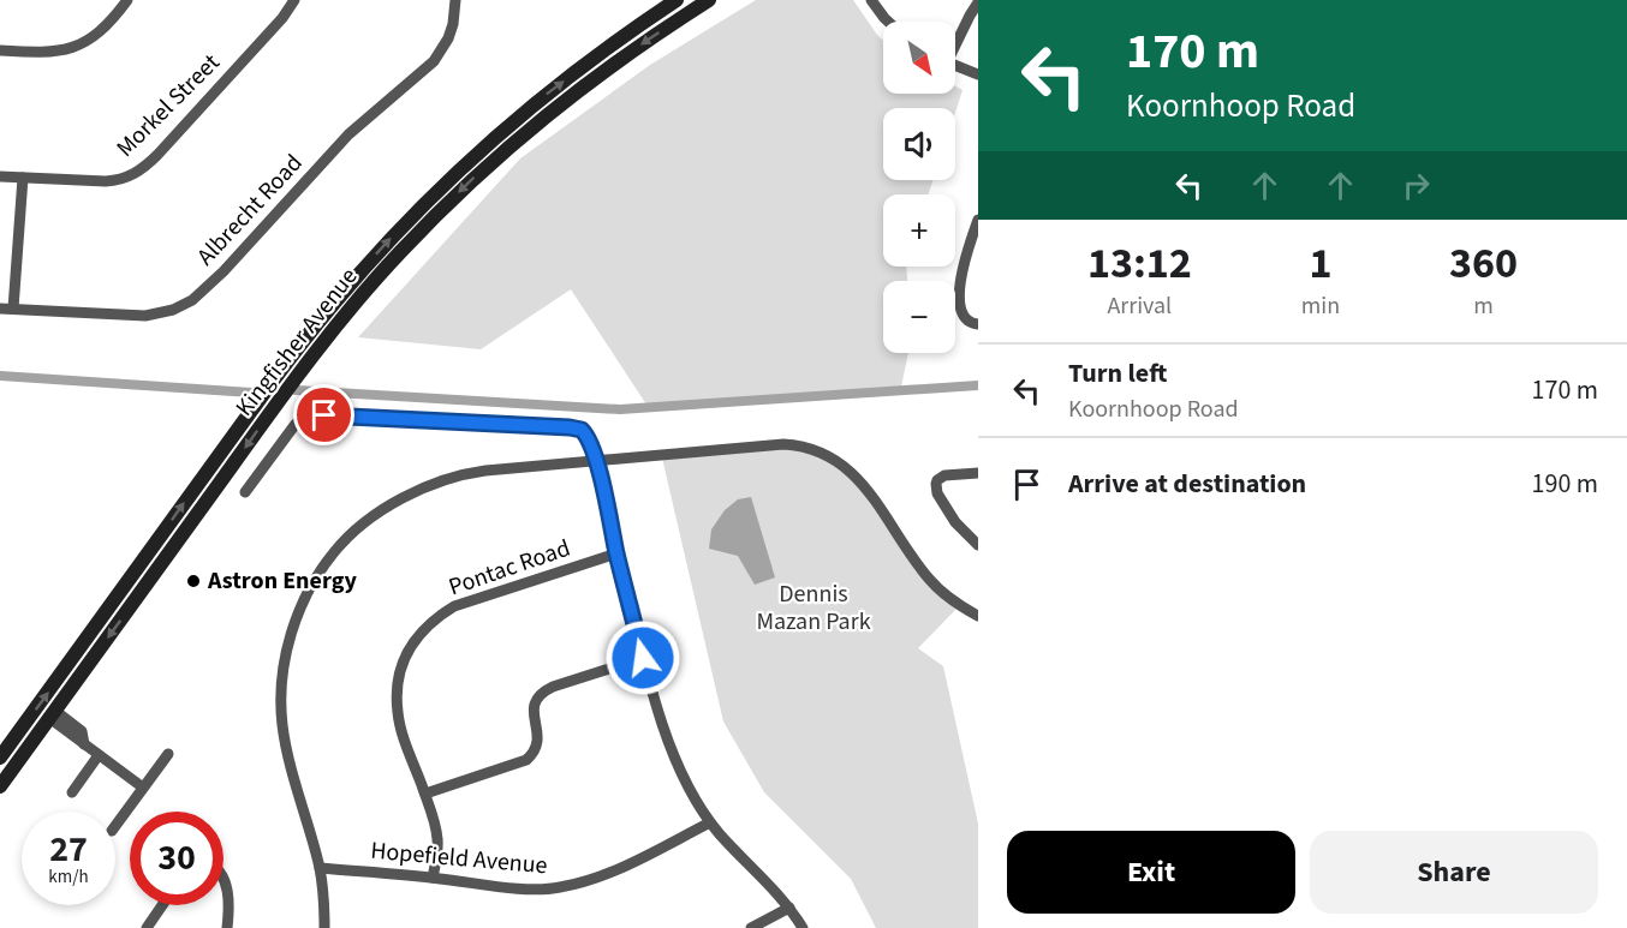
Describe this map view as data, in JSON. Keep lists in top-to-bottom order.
{
  "streets": {
    "street": [
      "Morkel Street",
      "Albrecht Road",
      "Kingfisher Avenue",
      "Pontac Road",
      "Hopefield Avenue"
    ]
  },
  "crossings": [
    ["Pontac Road", "Hopefield Avenue"]
  ],
  "parks": ["Dennis Mazan Park"],
  "places": ["Astron Energy"],
  "north": "bottom right",
  "page": {
    "turn": ["170 m", "Koornhoop Road"],
    "map_buttons": ["+", "−"],
    "eta": [
      "13:12",
      "Arrival",
      "1",
      "min",
      "360",
      "m"
    ],
    "list": [
      {
        "name": "Turn left",
        "note": "Koornhoop Road",
        "value": "170 m"
      },
      {
        "name": "Arrive at destination",
        "value": "190 m"
      }
    ],
    "speed": "27 km/h",
    "limit": "30",
    "buttons": ["Exit", "Share"]
  }
}
